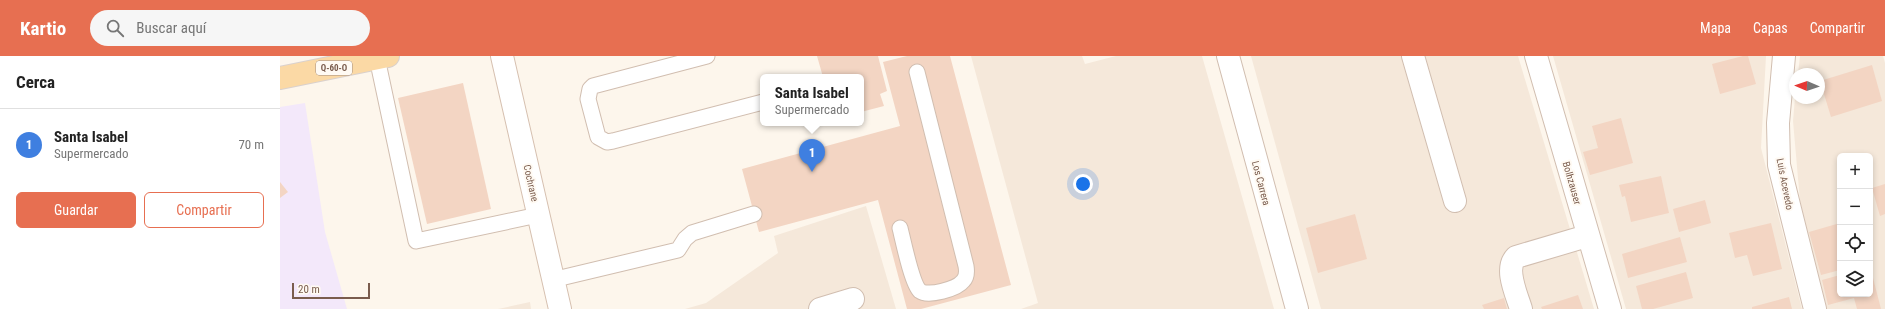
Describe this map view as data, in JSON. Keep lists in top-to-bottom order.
{
  "streets": {
    "main road": ["Q-60-O"],
    "street": [
      "Cochrane",
      "Los Carrera",
      "Bolhzauser",
      "Luis Acevedo"
    ]
  },
  "scale_bar": "20 m",
  "north": "left",
  "page": {
    "header": "Kartio",
    "search": "Buscar aquí",
    "nav": ["Mapa", "Capas", "Compartir"],
    "heading": "Cerca",
    "popup": ["Santa Isabel", "Supermercado"],
    "list": [
      {
        "mark": "1",
        "name": "Santa Isabel",
        "note": "Supermercado",
        "value": "70 m"
      }
    ],
    "pins": "1",
    "map_buttons": ["+", "−"],
    "buttons": ["Guardar", "Compartir"],
    "scale": "20 m"
  }
}
